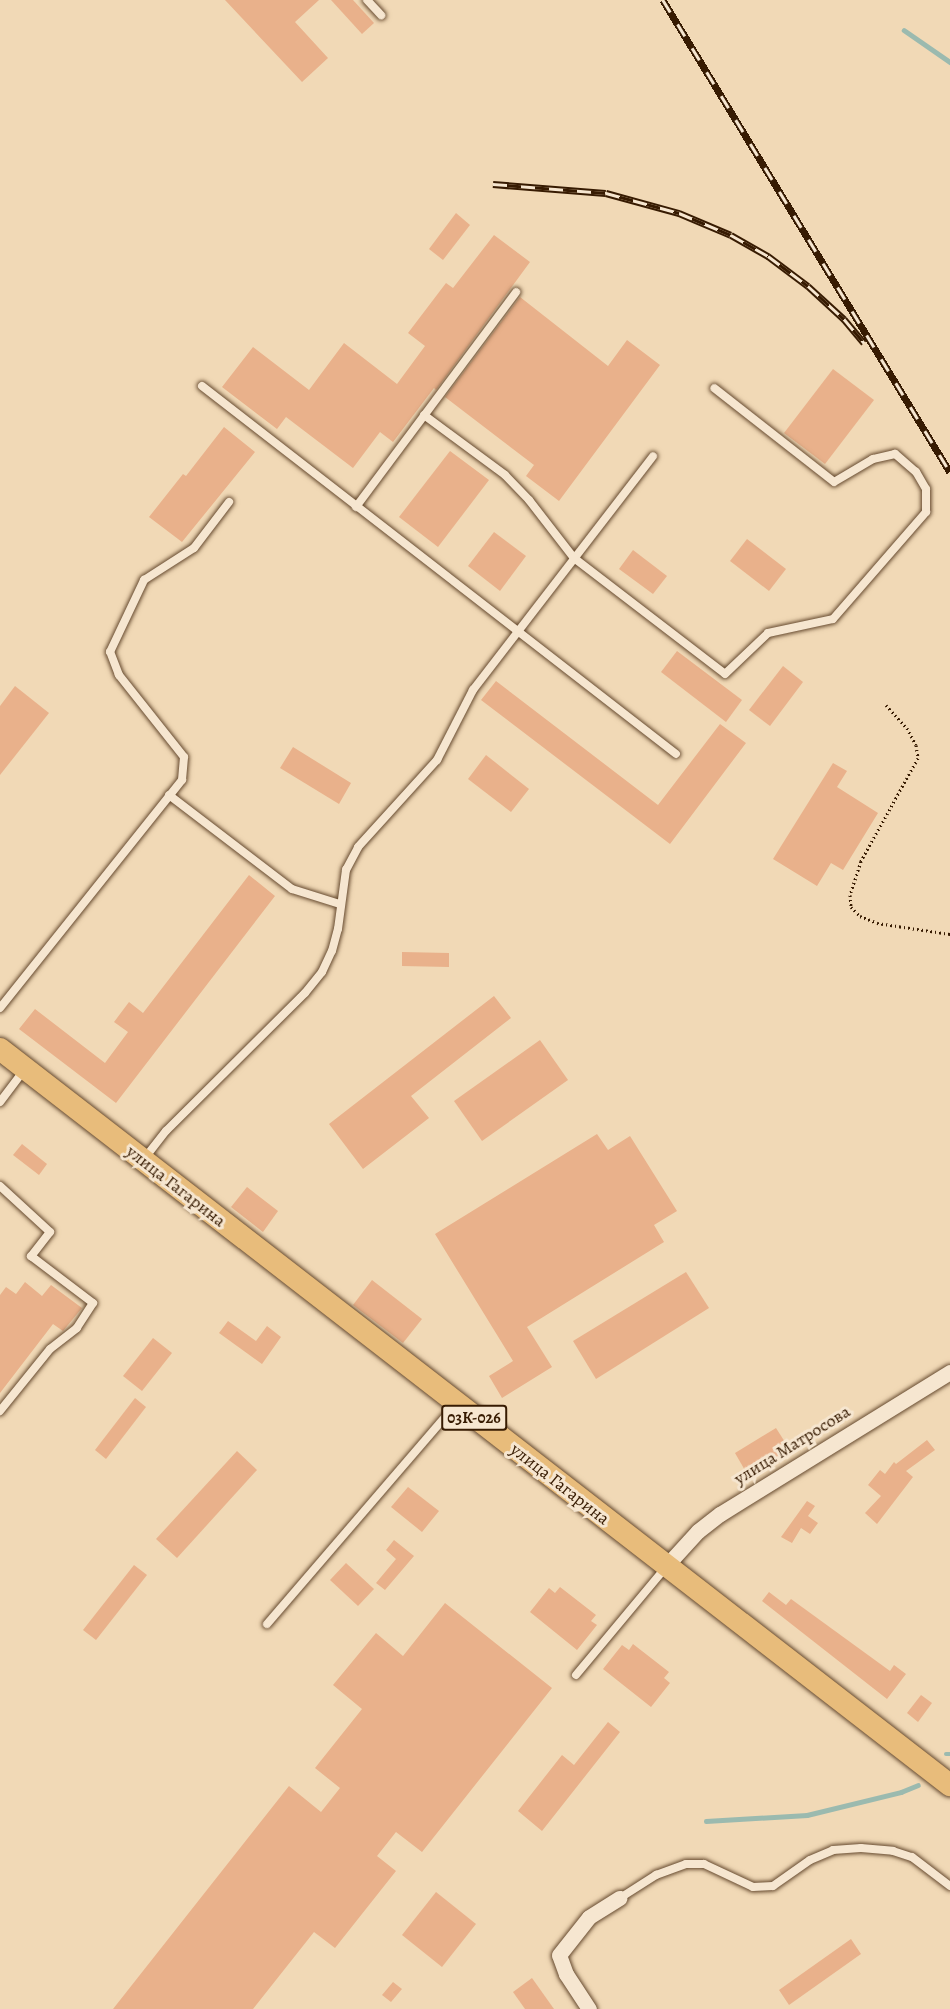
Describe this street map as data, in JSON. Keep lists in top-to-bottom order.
{
  "streets": {
    "main road": ["улица Гагарина", "03К-026"],
    "street": ["улица Матросова"]
  },
  "crossings": [
    ["улица Гагарина", "улица Матросова"]
  ]
}
